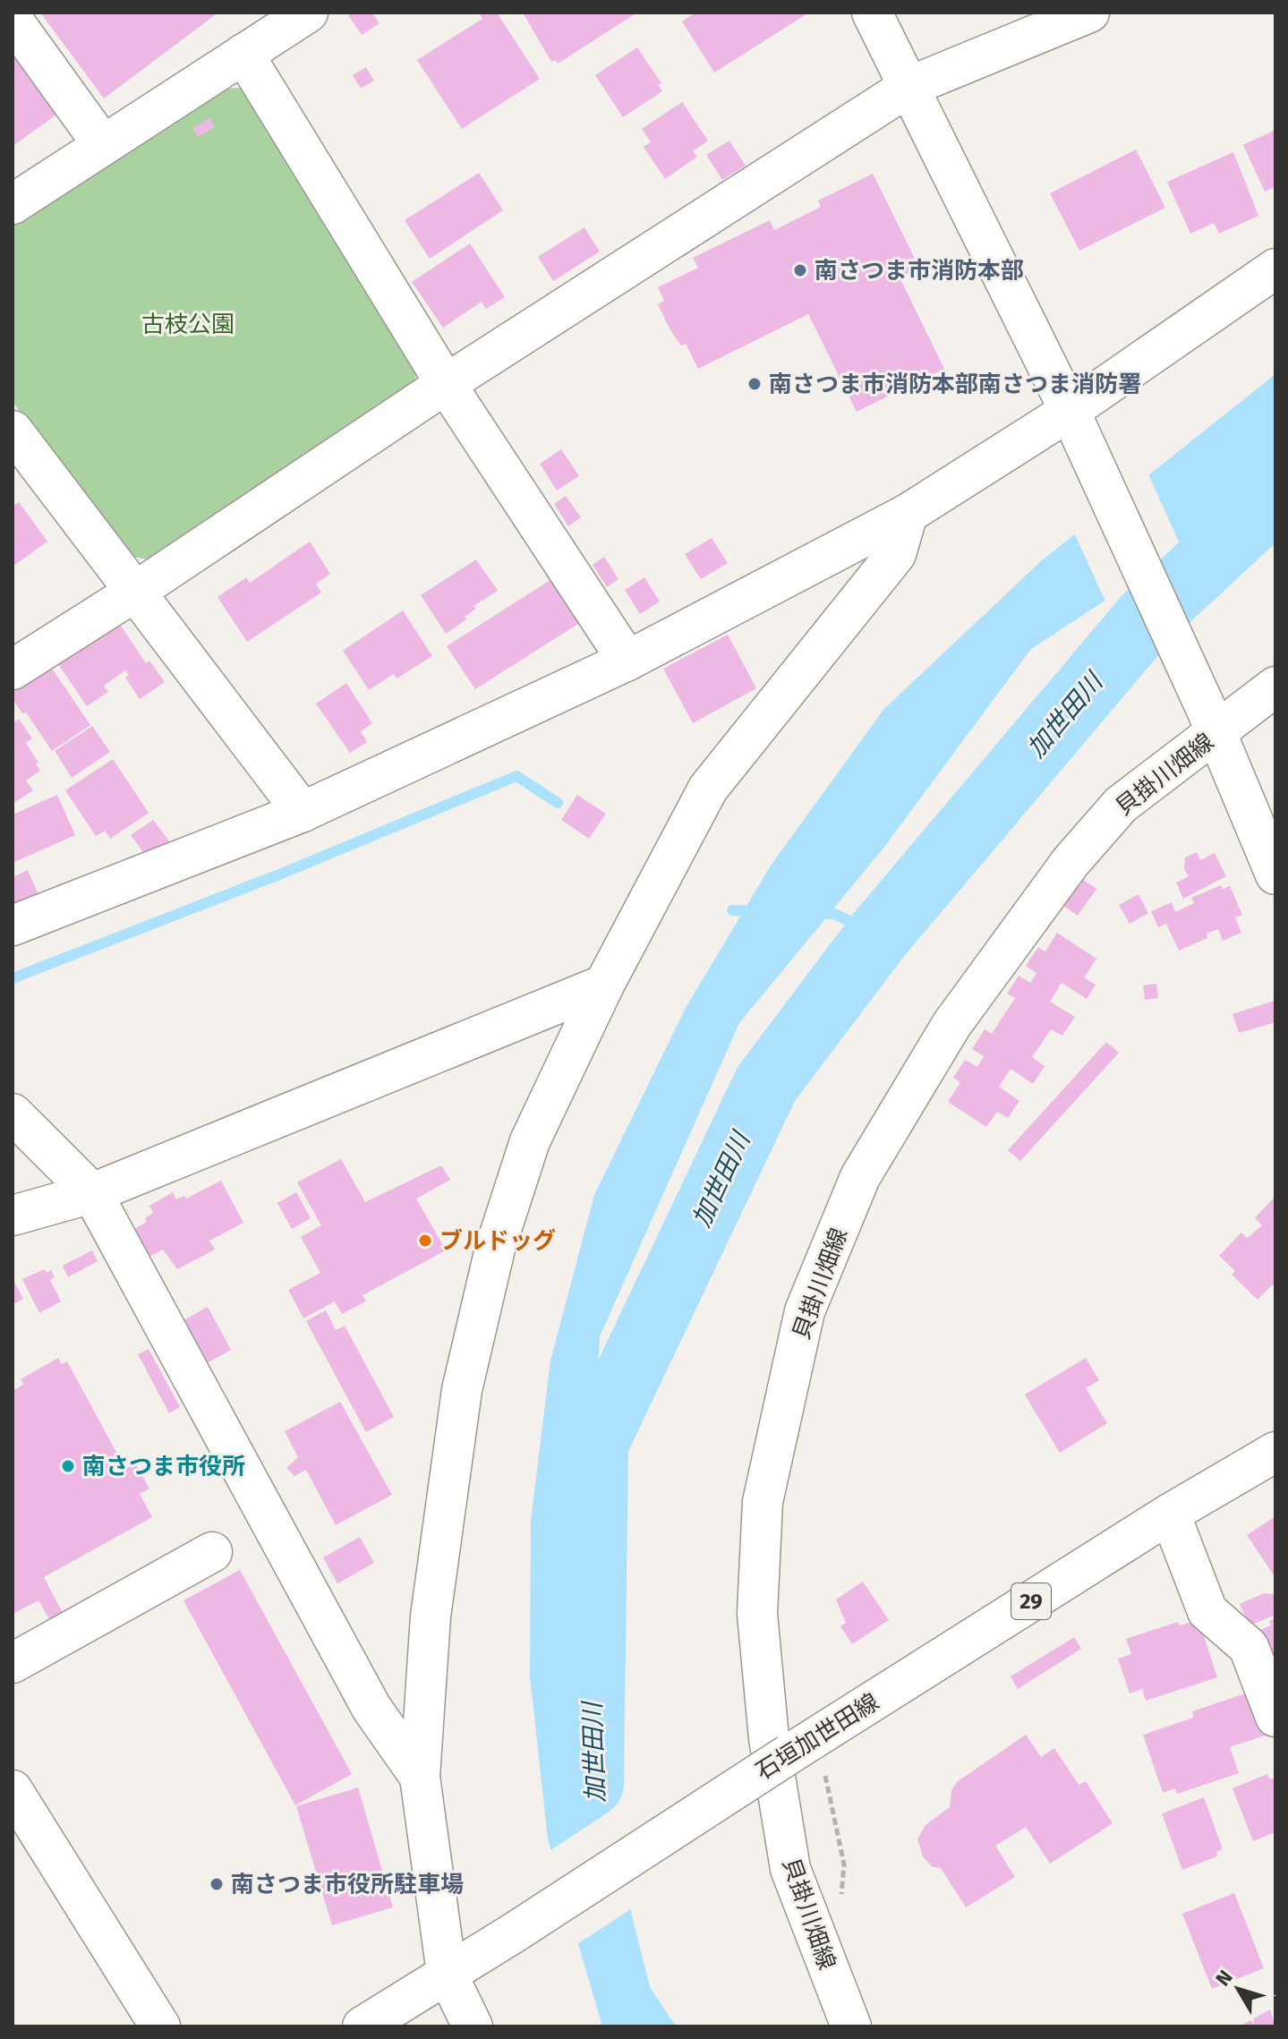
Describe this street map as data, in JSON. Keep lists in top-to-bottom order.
{
  "streets": {
    "street": ["貝掛川畑線", "29", "石垣加世田線"]
  },
  "water": ["加世田川"],
  "parks": ["古枝公園"],
  "places": [
    "南さつま市消防本部",
    "南さつま市消防本部南さつま消防署",
    "ブルドッグ",
    "南さつま市役所",
    "南さつま市役所駐車場"
  ],
  "north": "top left"
}
